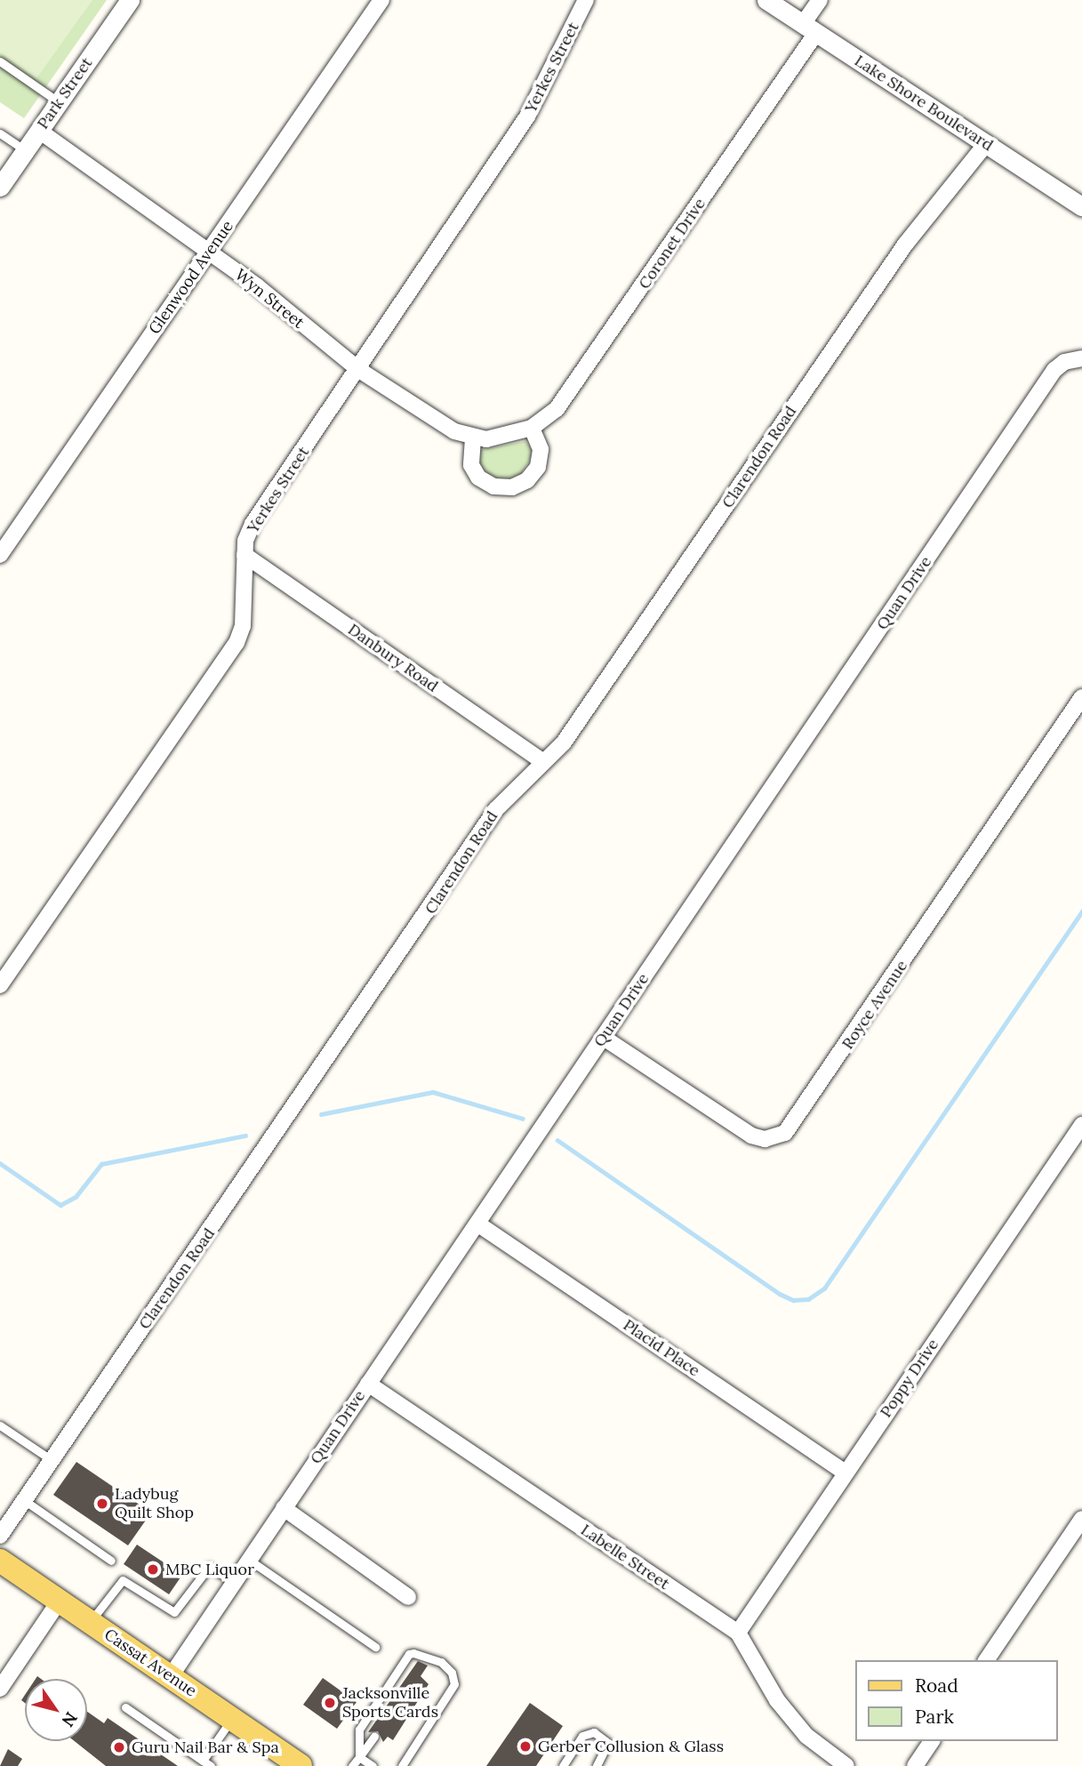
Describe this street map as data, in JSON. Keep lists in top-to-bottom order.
{
  "streets": {
    "main road": ["Cassat Avenue"],
    "street": [
      "Yerkes Street",
      "Park Street",
      "Lake Shore Boulevard",
      "Coronet Drive",
      "Glenwood Avenue",
      "Wyn Street",
      "Clarendon Road",
      "Quan Drive",
      "Danbury Road",
      "Royce Avenue",
      "Placid Place",
      "Poppy Drive",
      "Labelle Street"
    ]
  },
  "crossings": [
    ["Yerkes Street", "Wyn Street"],
    ["Yerkes Street", "Danbury Road"],
    ["Park Street", "Wyn Street"],
    ["Lake Shore Boulevard", "Coronet Drive"],
    ["Lake Shore Boulevard", "Clarendon Road"],
    ["Coronet Drive", "Wyn Street"],
    ["Glenwood Avenue", "Wyn Street"],
    ["Clarendon Road", "Danbury Road"],
    ["Quan Drive", "Royce Avenue"],
    ["Quan Drive", "Placid Place"],
    ["Quan Drive", "Labelle Street"],
    ["Quan Drive", "Cassat Avenue"],
    ["Placid Place", "Poppy Drive"],
    ["Poppy Drive", "Labelle Street"]
  ],
  "places": [
    "Ladybug Quilt Shop",
    "MBC Liquor",
    "Jacksonville Sports Cards",
    "Gerber Collusion & Glass",
    "Guru Nail Bar & Spa"
  ],
  "legend": ["Road", "Park"],
  "north": "bottom right"
}
